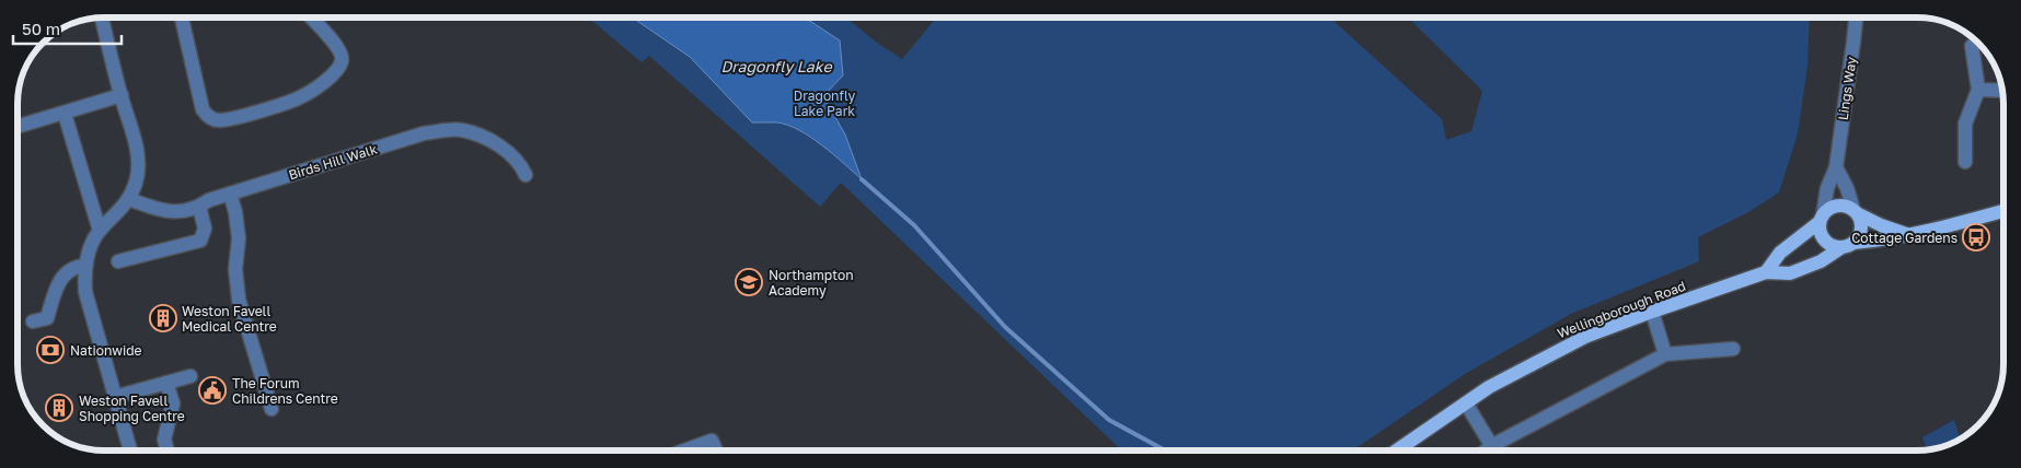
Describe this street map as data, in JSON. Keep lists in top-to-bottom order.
{
  "streets": {
    "main road": ["Wellingborough Road"],
    "street": ["Lings Way", "Birds Hill Walk"]
  },
  "crossings": [
    ["Lings Way", "Wellingborough Road"]
  ],
  "water": ["Dragonfly Lake"],
  "parks": ["Dragonfly Lake Park"],
  "places": {
    "bus stop": ["Cottage Gardens"],
    "school or university": ["Northampton Academy"],
    "building": ["Weston Favell Medical Centre", "Weston Favell Shopping Centre"],
    "bank": ["Nationwide"],
    "public building": ["The Forum Childrens Centre"]
  },
  "scale_bar": "50 m"
}
